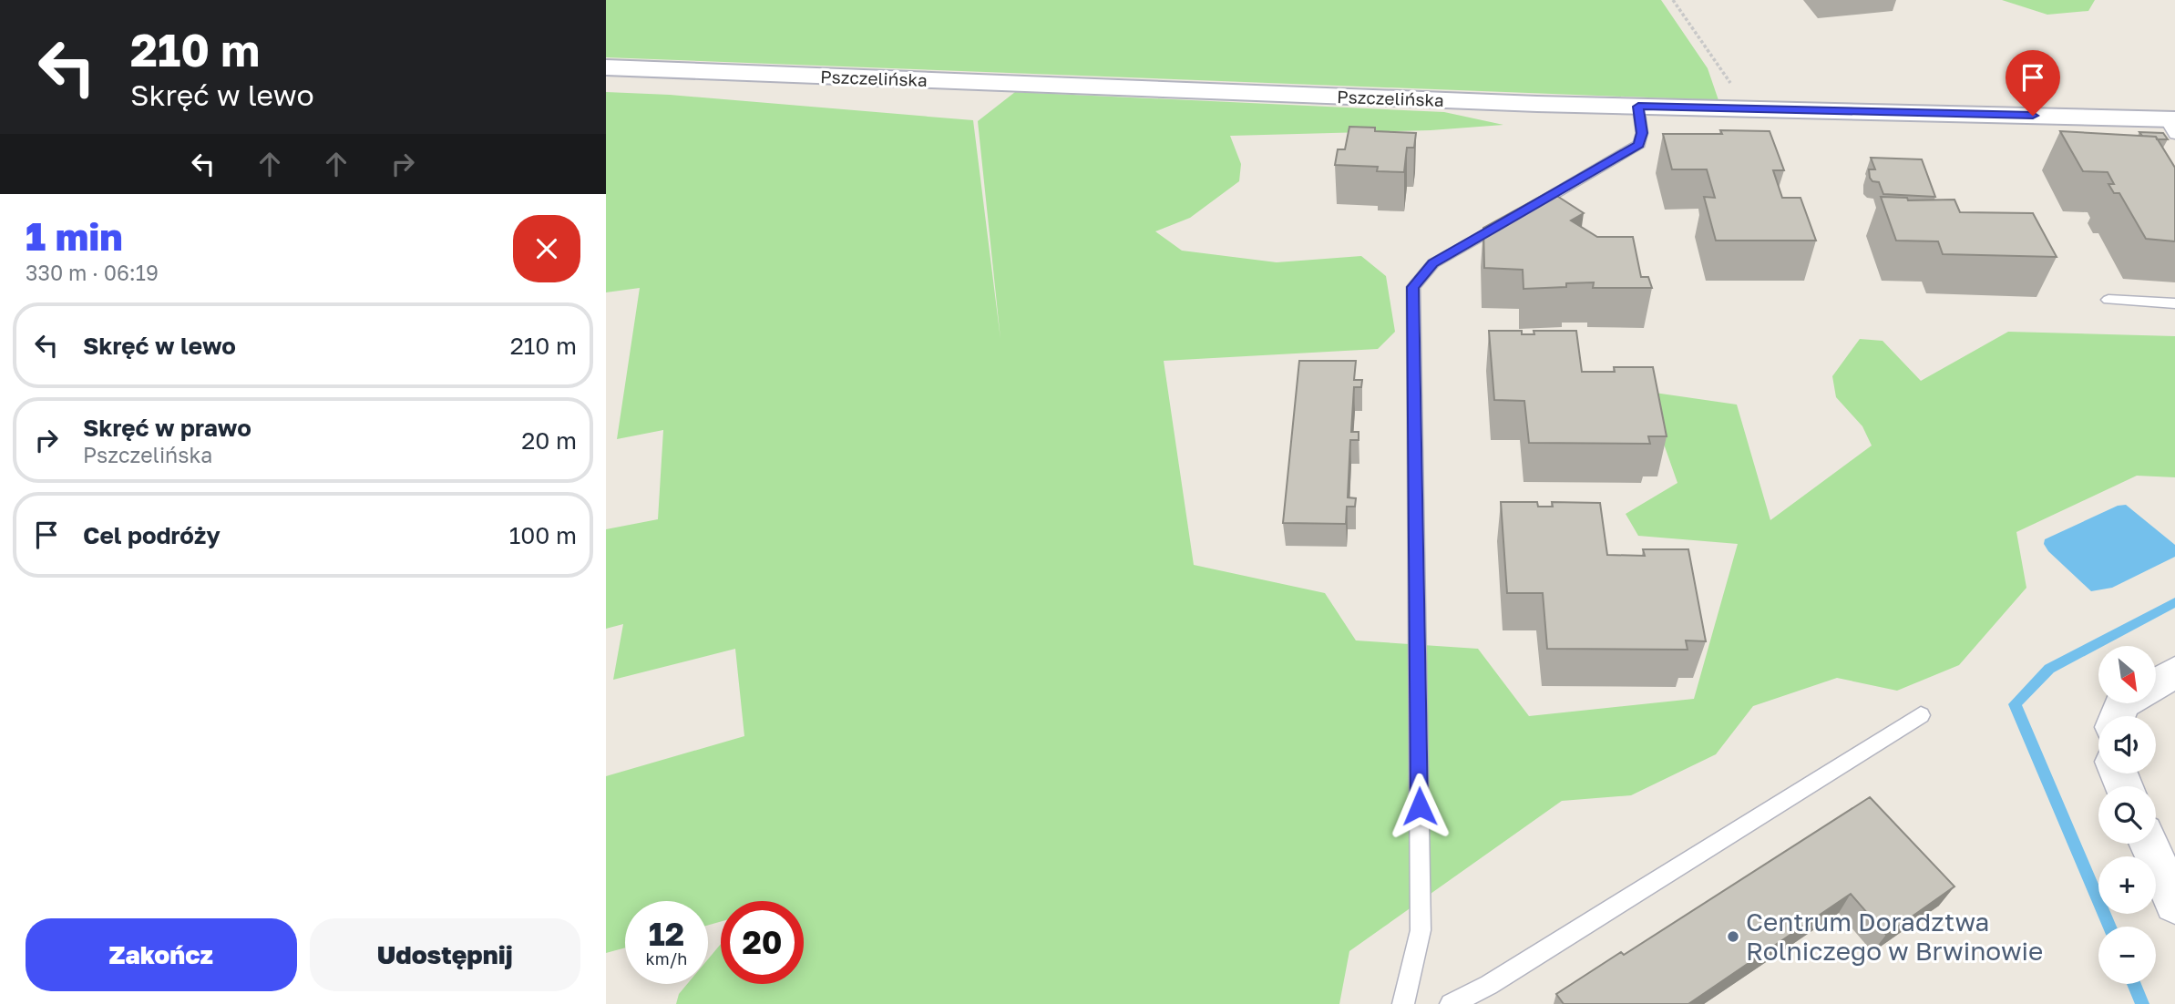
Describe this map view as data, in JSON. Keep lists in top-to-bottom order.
{
  "streets": {
    "main road": ["Pszczelińska"]
  },
  "places": ["Centrum Doradztwa Rolniczego w Brwinowie"],
  "north": "bottom right",
  "page": {
    "turn": ["210 m", "Skręć w lewo"],
    "heading": ["1 min", "330 m · 06:19"],
    "list": [
      {
        "name": "Skręć w lewo",
        "value": "210 m"
      },
      {
        "name": "Skręć w prawo",
        "note": "Pszczelińska",
        "value": "20 m"
      },
      {
        "name": "Cel podróży",
        "value": "100 m"
      }
    ],
    "map_buttons": ["+", "−"],
    "speed": "12 km/h",
    "limit": "20",
    "buttons": ["Zakończ", "Udostępnij"]
  }
}
